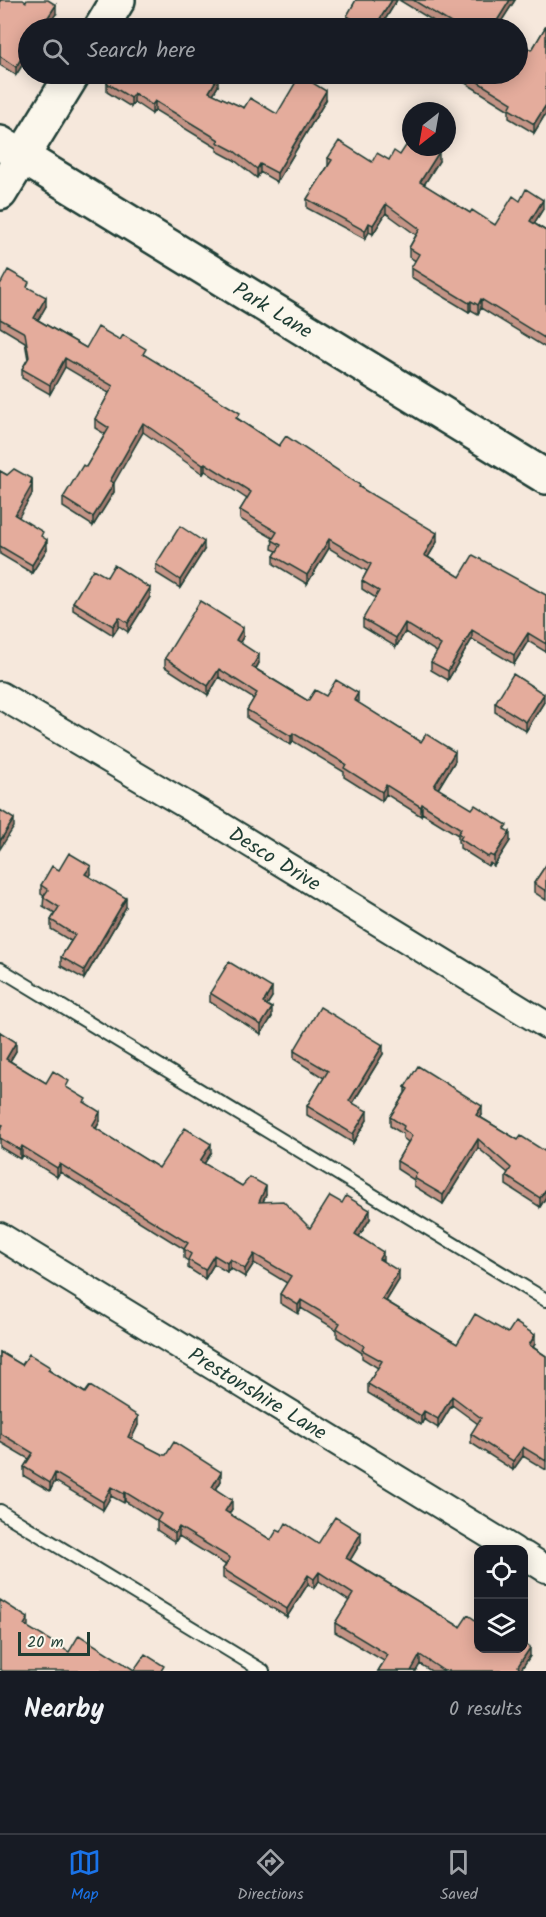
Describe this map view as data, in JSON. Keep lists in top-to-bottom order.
{
  "streets": {
    "street": ["Park Lane", "Desco Drive", "Prestonshire Lane"]
  },
  "scale_bar": "20 m",
  "north": "bottom left",
  "page": {
    "search": "Search here",
    "scale": "20 m",
    "heading": ["Nearby", "0 results"],
    "nav": ["Map", "Directions", "Saved"]
  }
}
